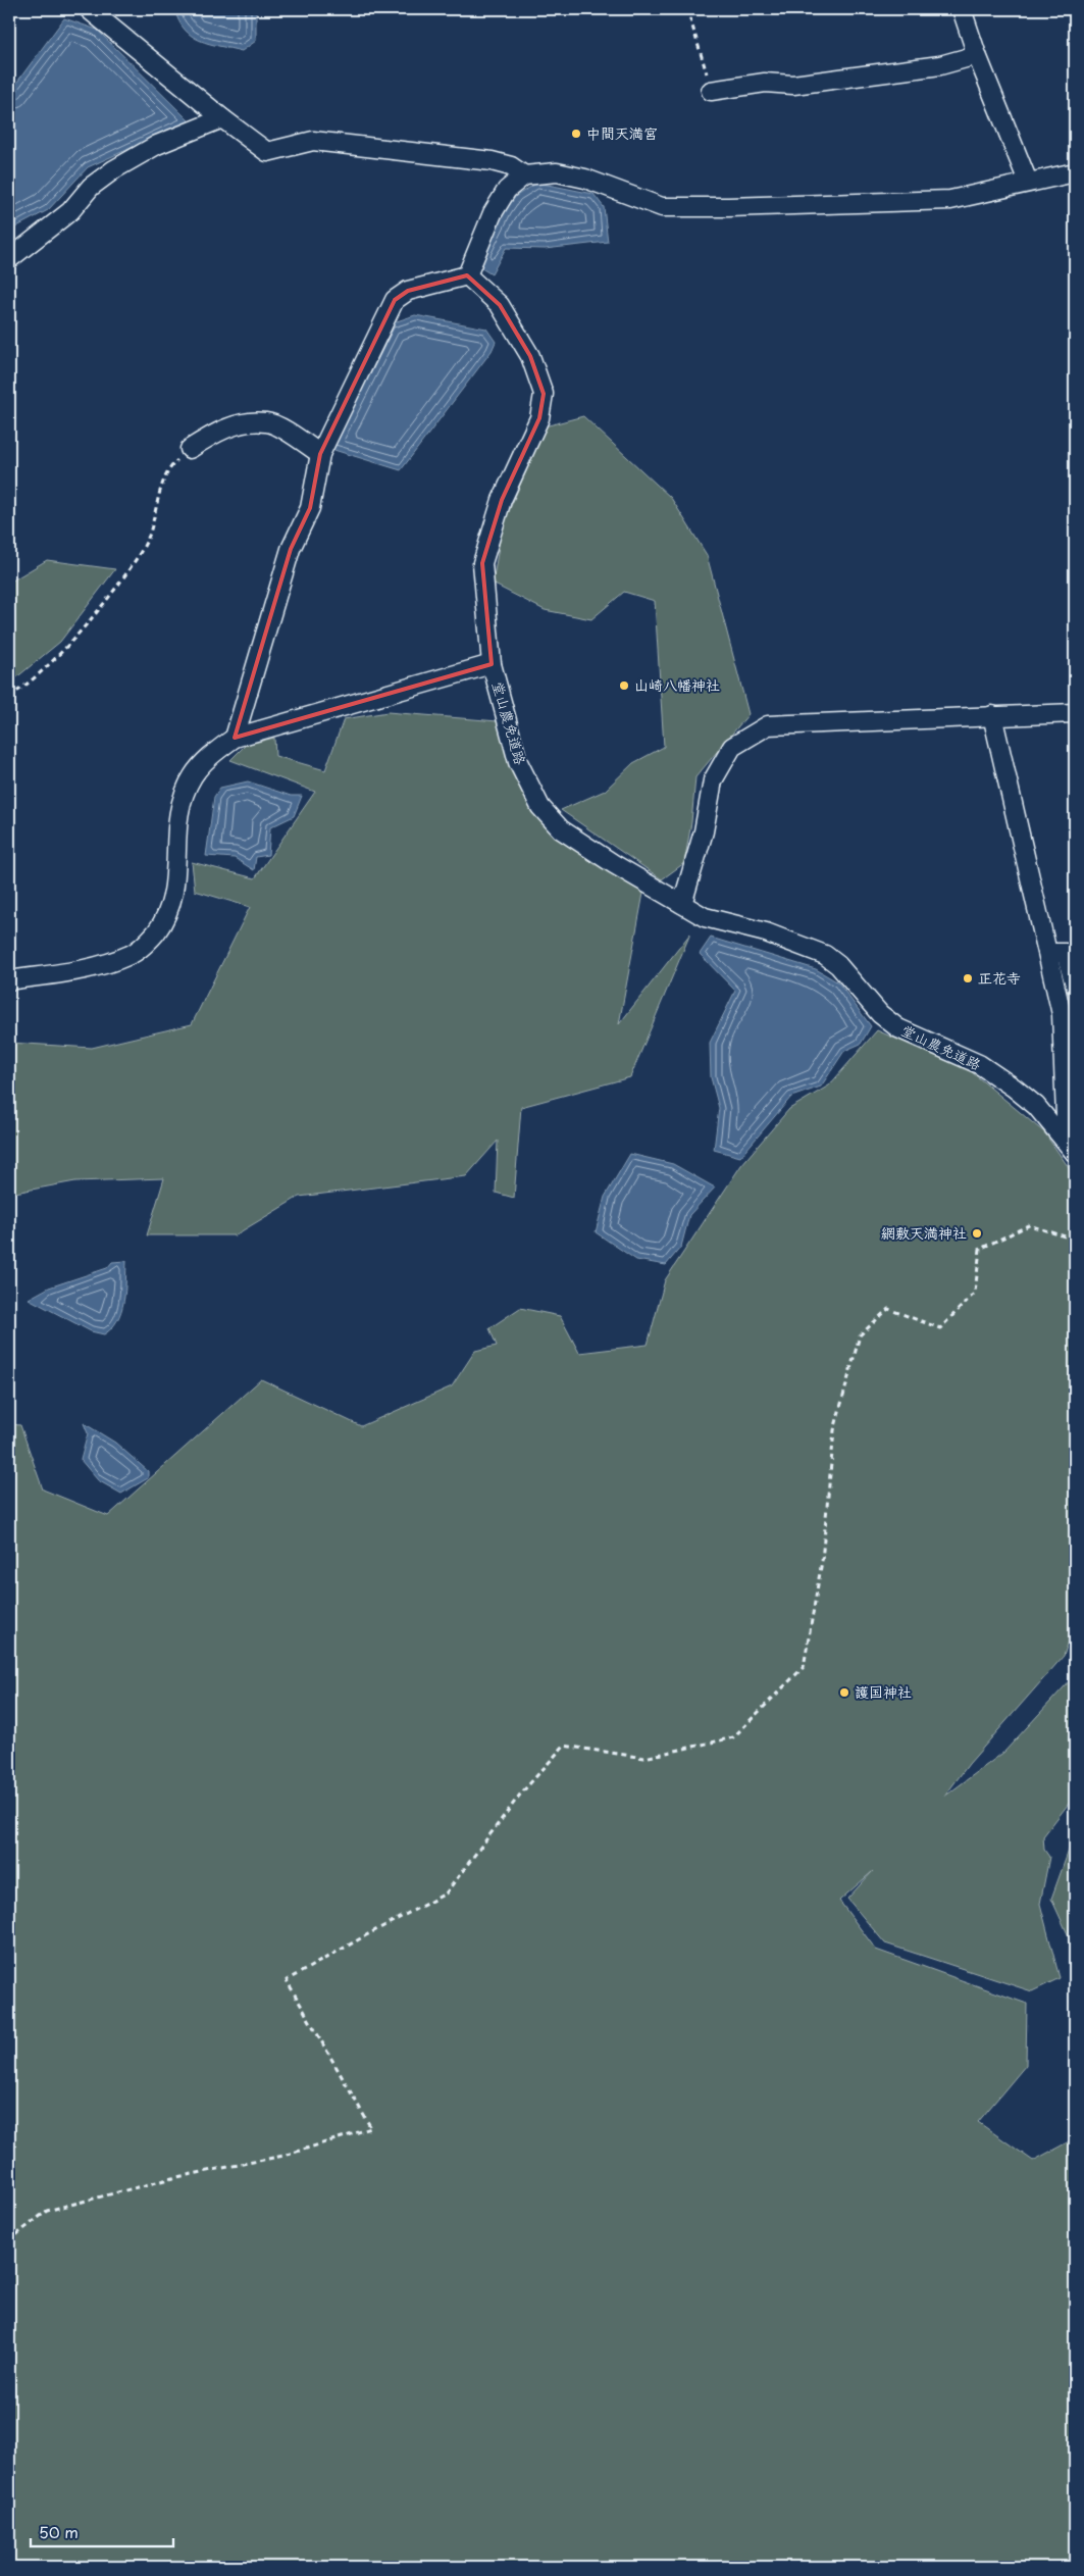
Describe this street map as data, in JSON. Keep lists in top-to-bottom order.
{
  "streets": {
    "street": ["堂山農免道路"]
  },
  "places": [
    "中間天満宮",
    "山崎八幡神社",
    "正花寺",
    "網敷天満神社",
    "護国神社"
  ],
  "scale_bar": "50 m"
}
